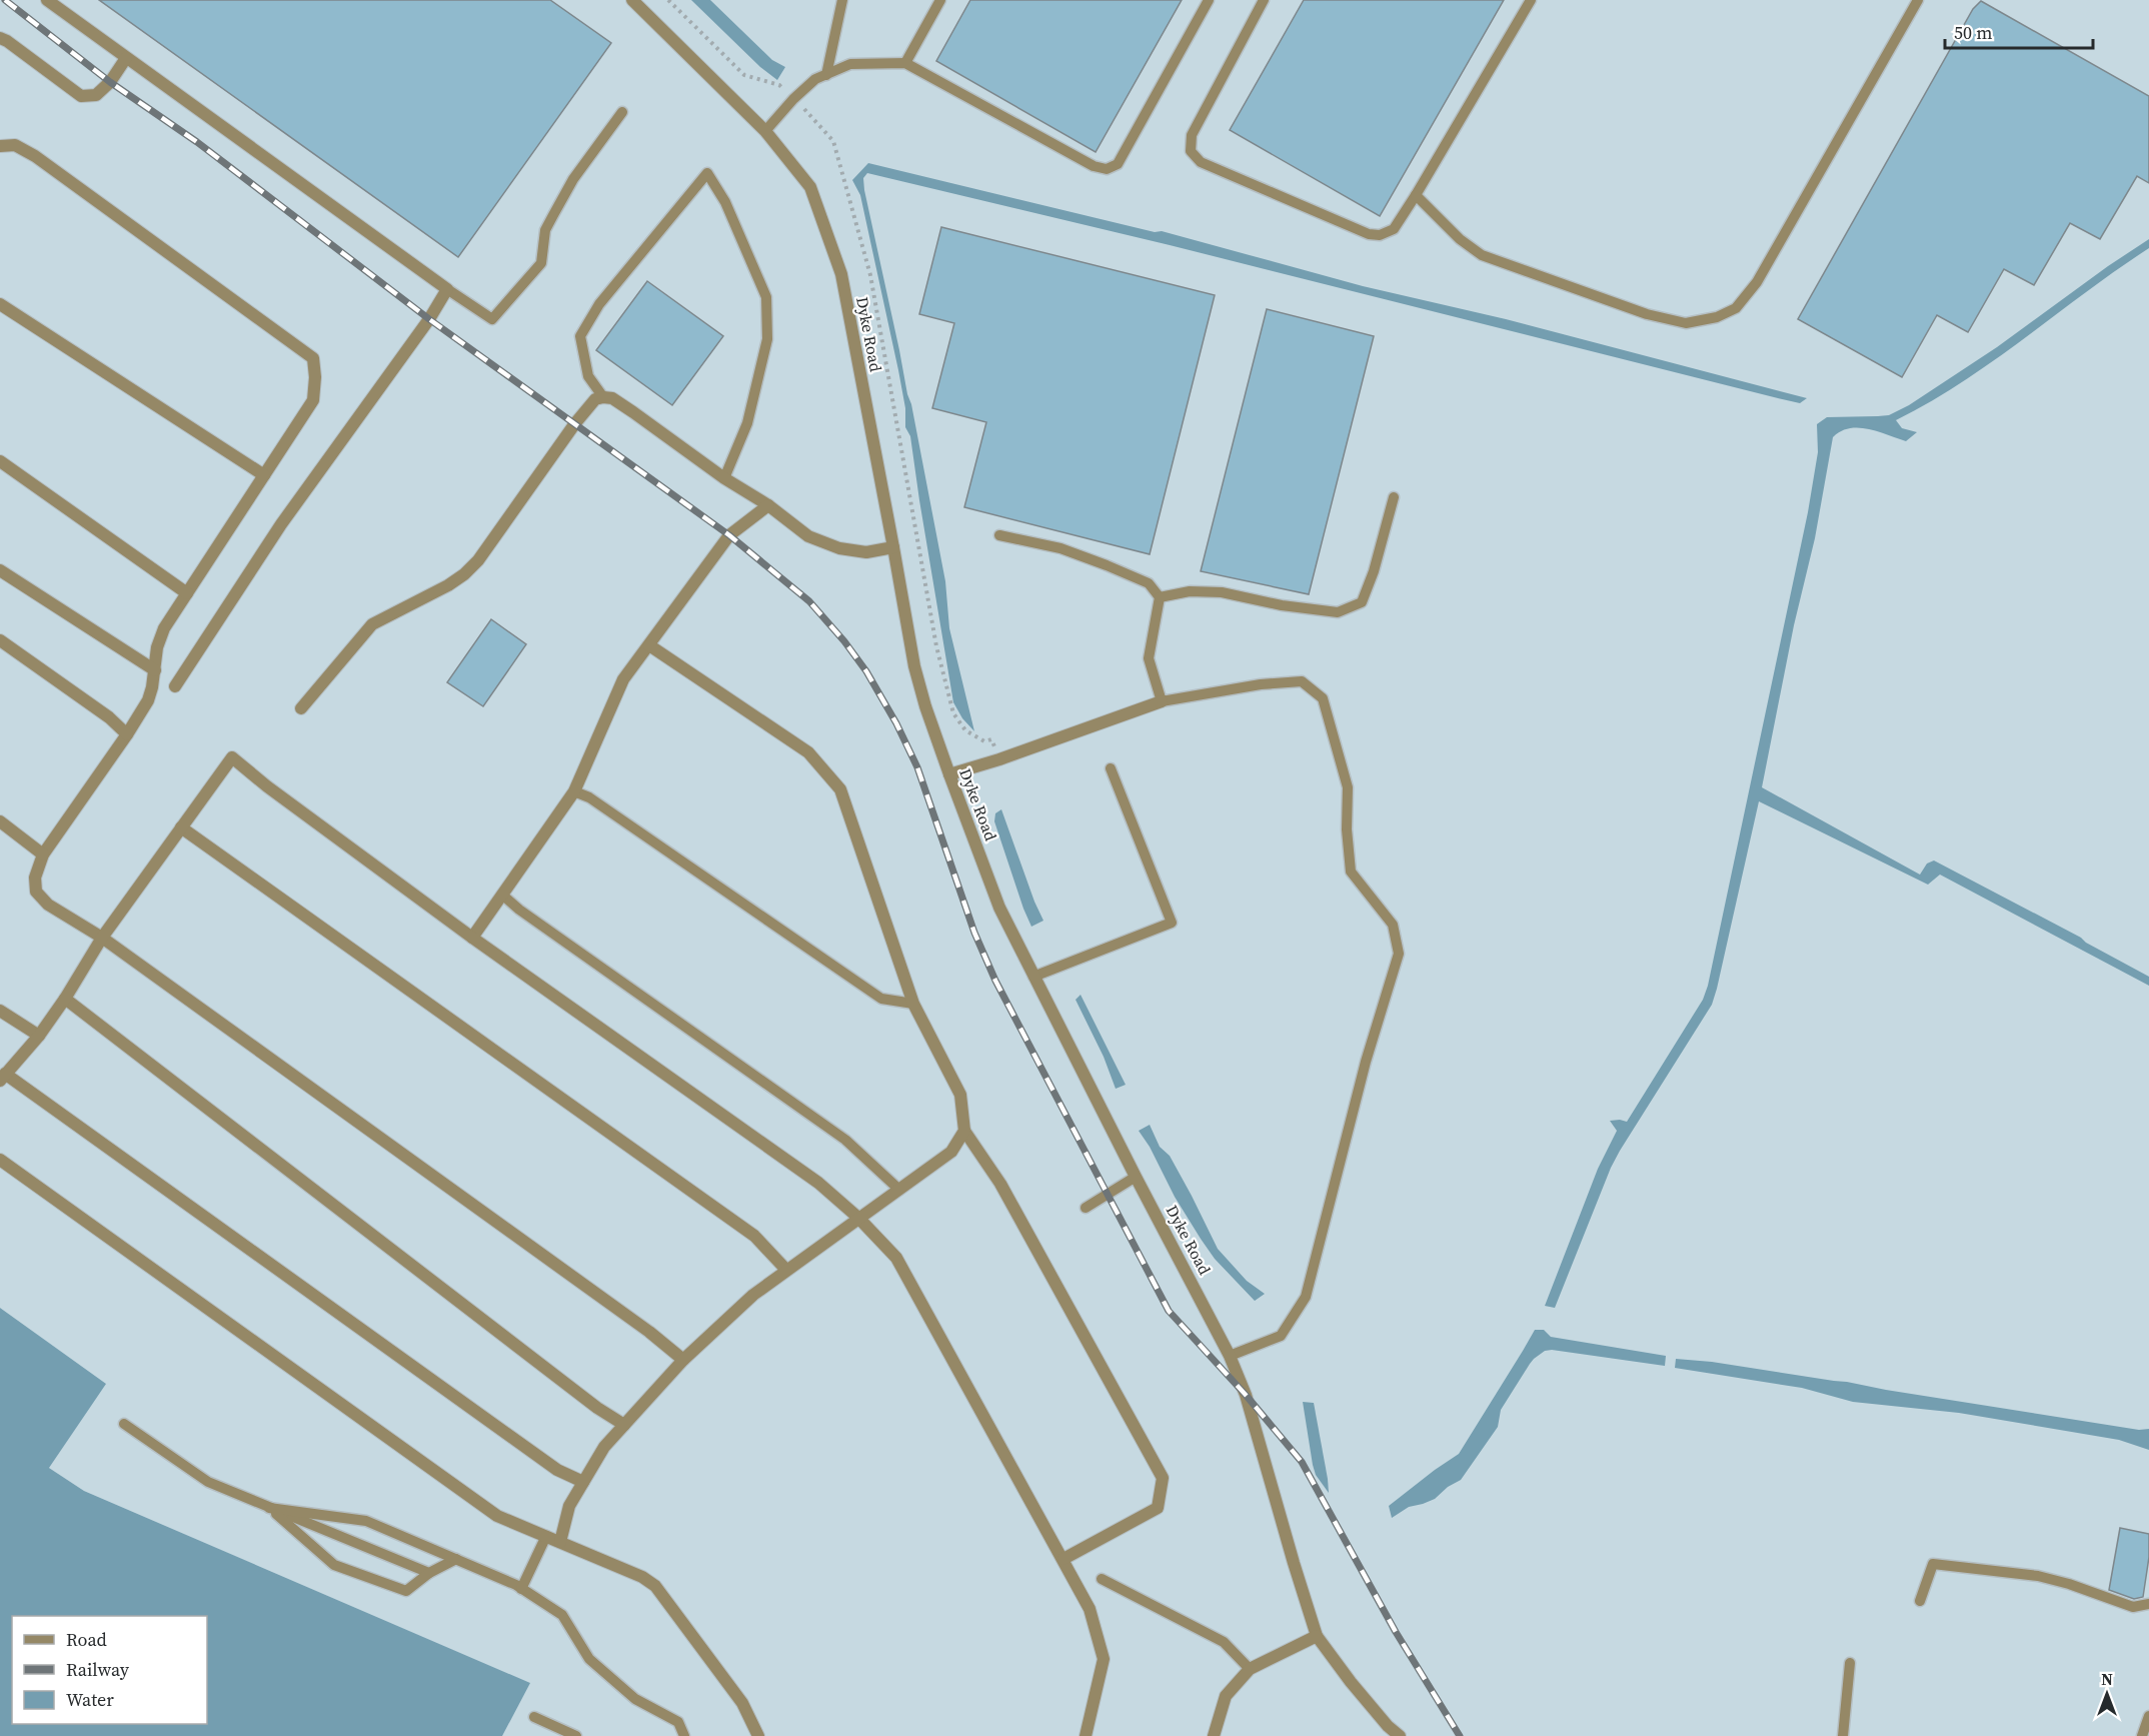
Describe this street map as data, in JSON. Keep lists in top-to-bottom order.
{
  "streets": {
    "street": ["Dyke Road"]
  },
  "legend": ["Road", "Railway", "Water"],
  "scale_bar": "50 m",
  "north": "top"
}
